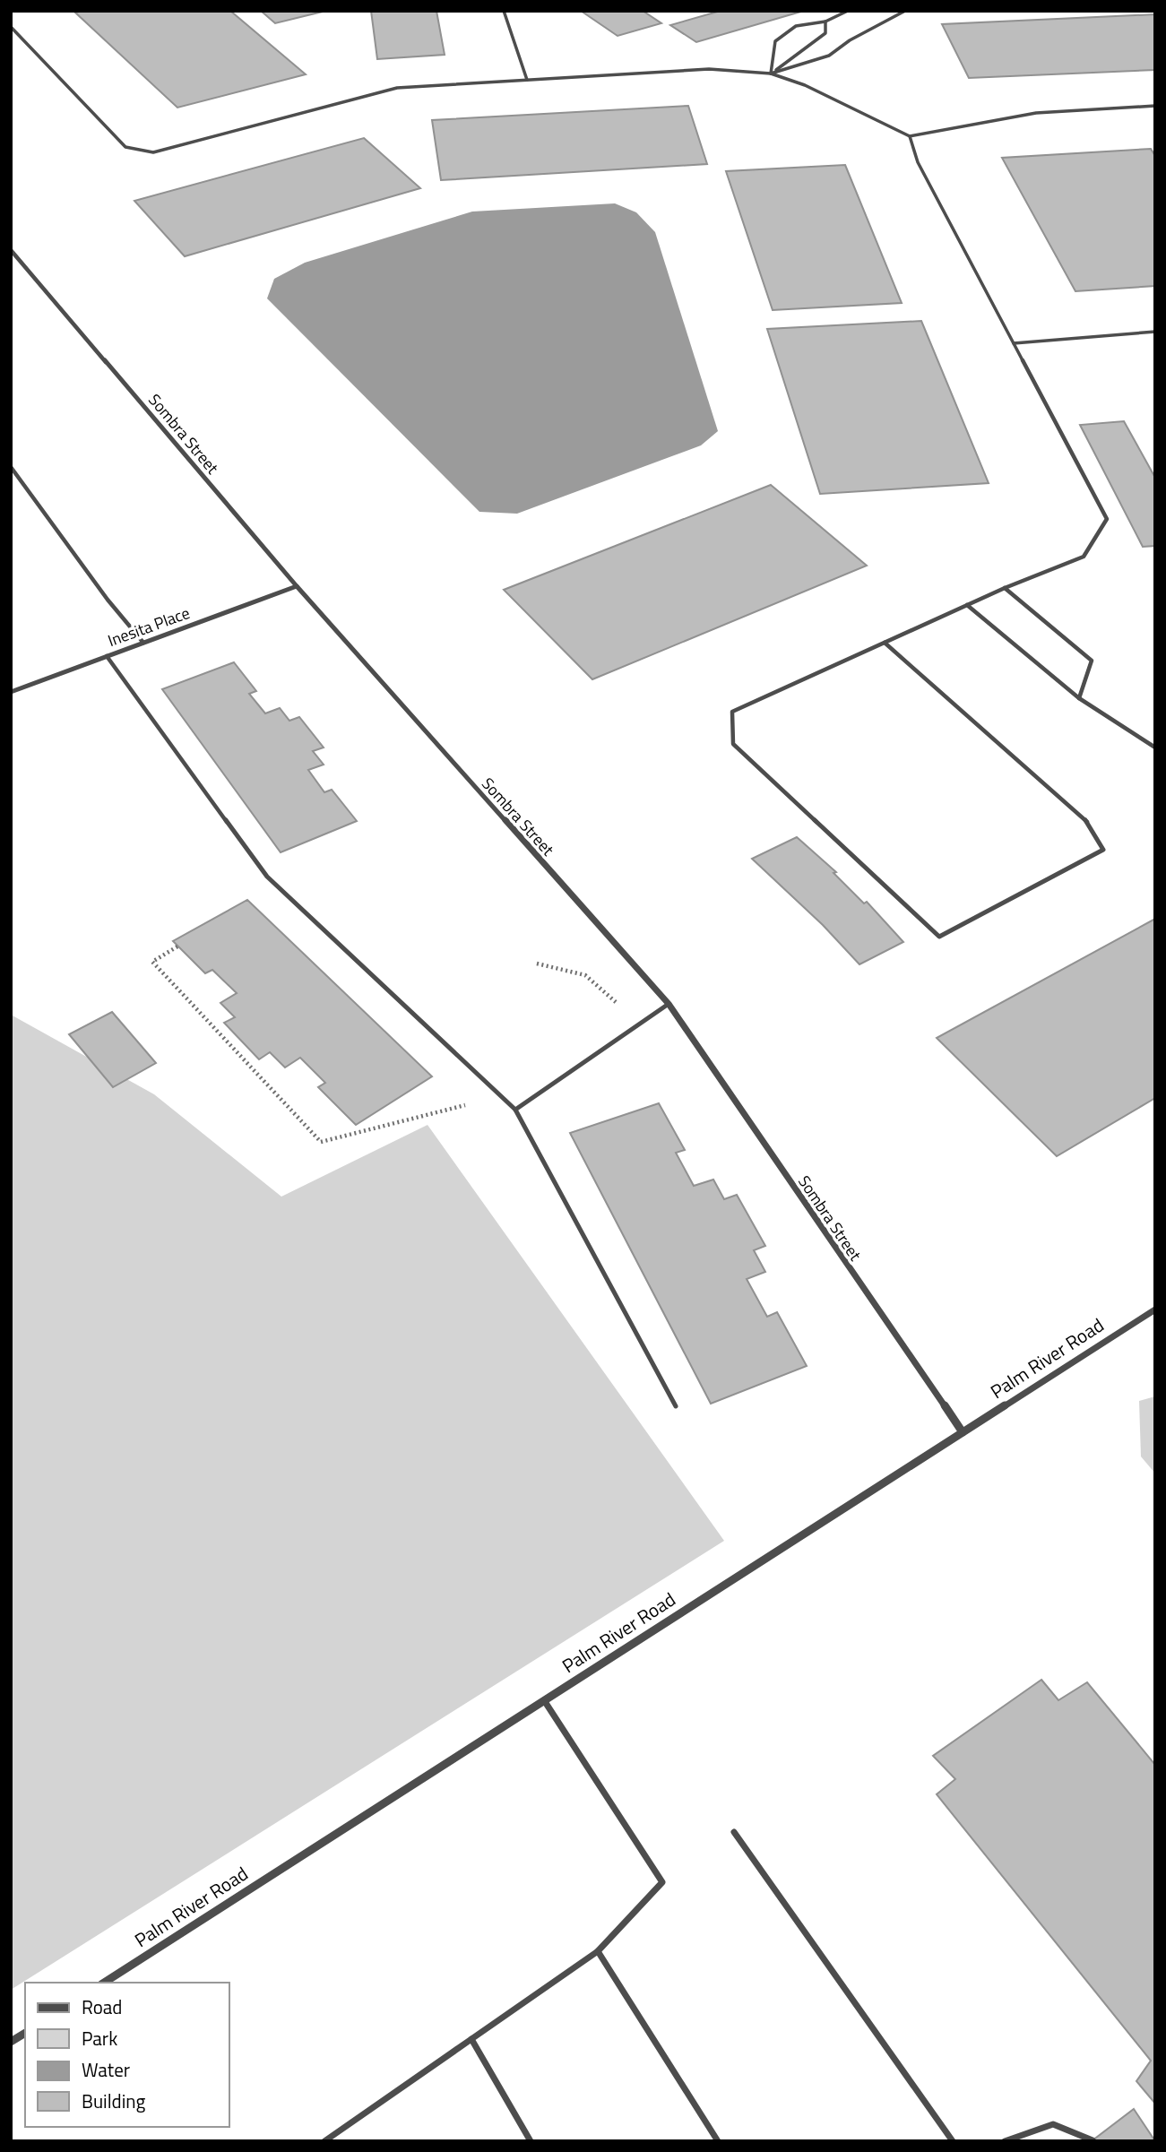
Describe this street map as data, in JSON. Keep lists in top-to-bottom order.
{
  "streets": {
    "street": ["Sombra Street", "Inesita Place", "Palm River Road"]
  },
  "crossings": [
    ["Sombra Street", "Inesita Place"],
    ["Sombra Street", "Palm River Road"]
  ],
  "legend": [
    "Road",
    "Park",
    "Water",
    "Building"
  ]
}
